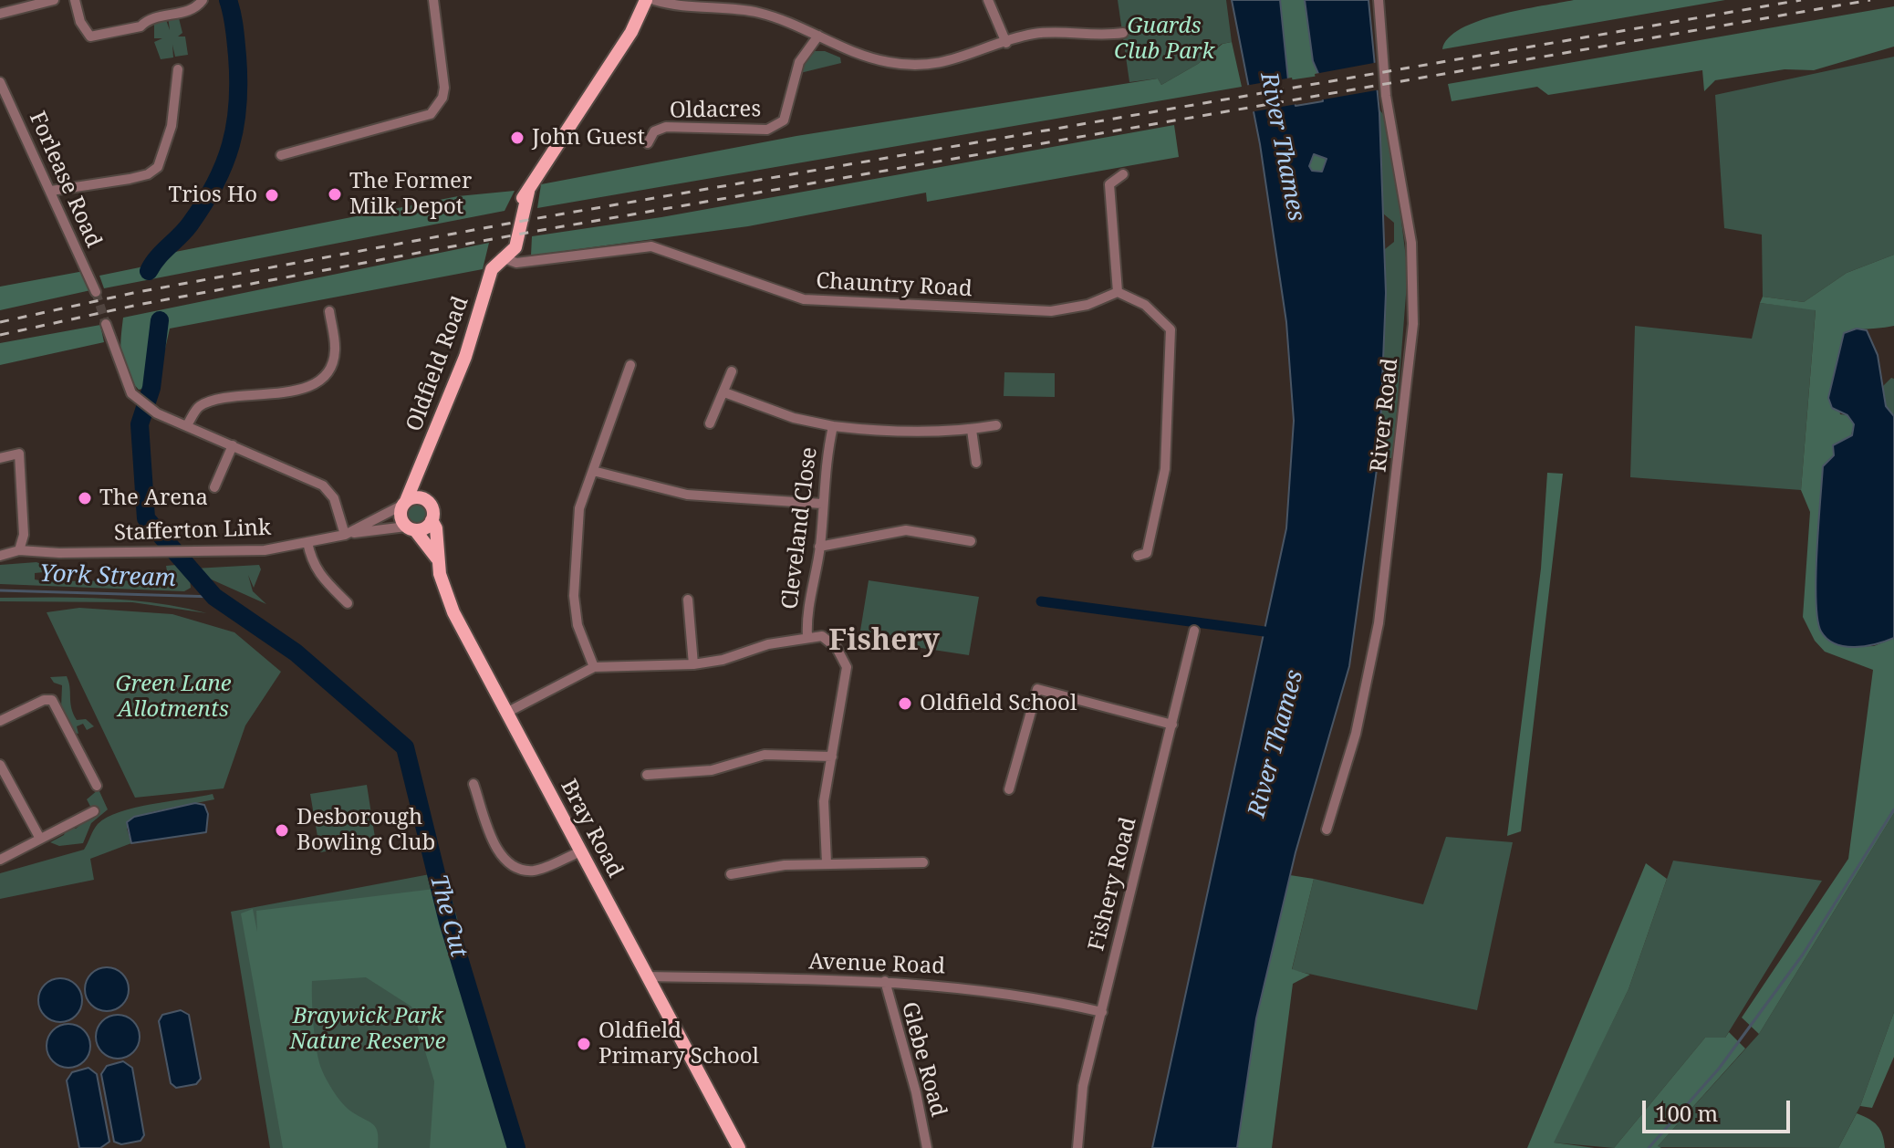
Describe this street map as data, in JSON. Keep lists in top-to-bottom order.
{
  "streets": {
    "main road": ["Oldfield Road", "Bray Road"],
    "street": [
      "Oldacres",
      "Forlease Road",
      "Chauntry Road",
      "River Road",
      "Cleveland Close",
      "Stafferton Link",
      "Fishery Road",
      "Avenue Road",
      "Glebe Road"
    ]
  },
  "crossings": [
    ["Chauntry Road", "Oldfield Road"],
    ["Oldfield Road", "Stafferton Link"],
    ["Oldfield Road", "Bray Road"],
    ["Stafferton Link", "Bray Road"],
    ["Bray Road", "Avenue Road"],
    ["Fishery Road", "Avenue Road"],
    ["Avenue Road", "Glebe Road"]
  ],
  "districts": ["Fishery"],
  "water": ["River Thames", "York Stream", "The Cut"],
  "parks": ["Guards Club Park", "Green Lane Allotments", "Braywick Park Nature Reserve"],
  "places": [
    "John Guest",
    "The Former Milk Depot",
    "Trios Ho",
    "The Arena",
    "Oldfield School",
    "Desborough Bowling Club",
    "Oldfield Primary School"
  ],
  "scale_bar": "100 m"
}
